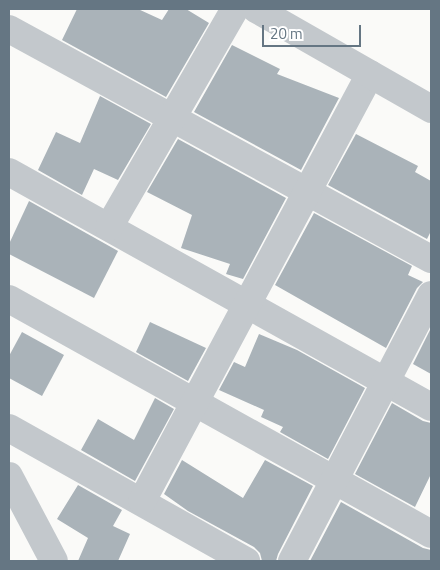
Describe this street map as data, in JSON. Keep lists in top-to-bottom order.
{
  "scale_bar": "20 m"
}
